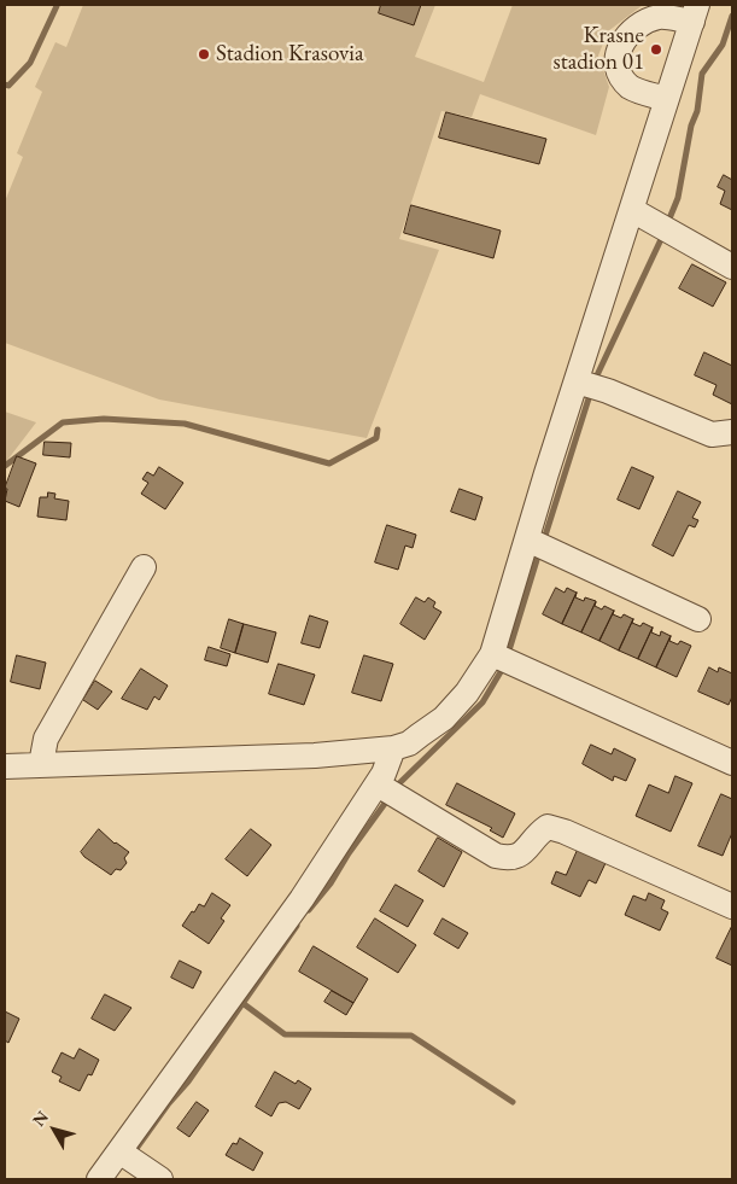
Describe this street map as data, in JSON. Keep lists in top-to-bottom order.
{
  "places": ["Krasne stadion 01", "Stadion Krasovia"],
  "north": "top left"
}
